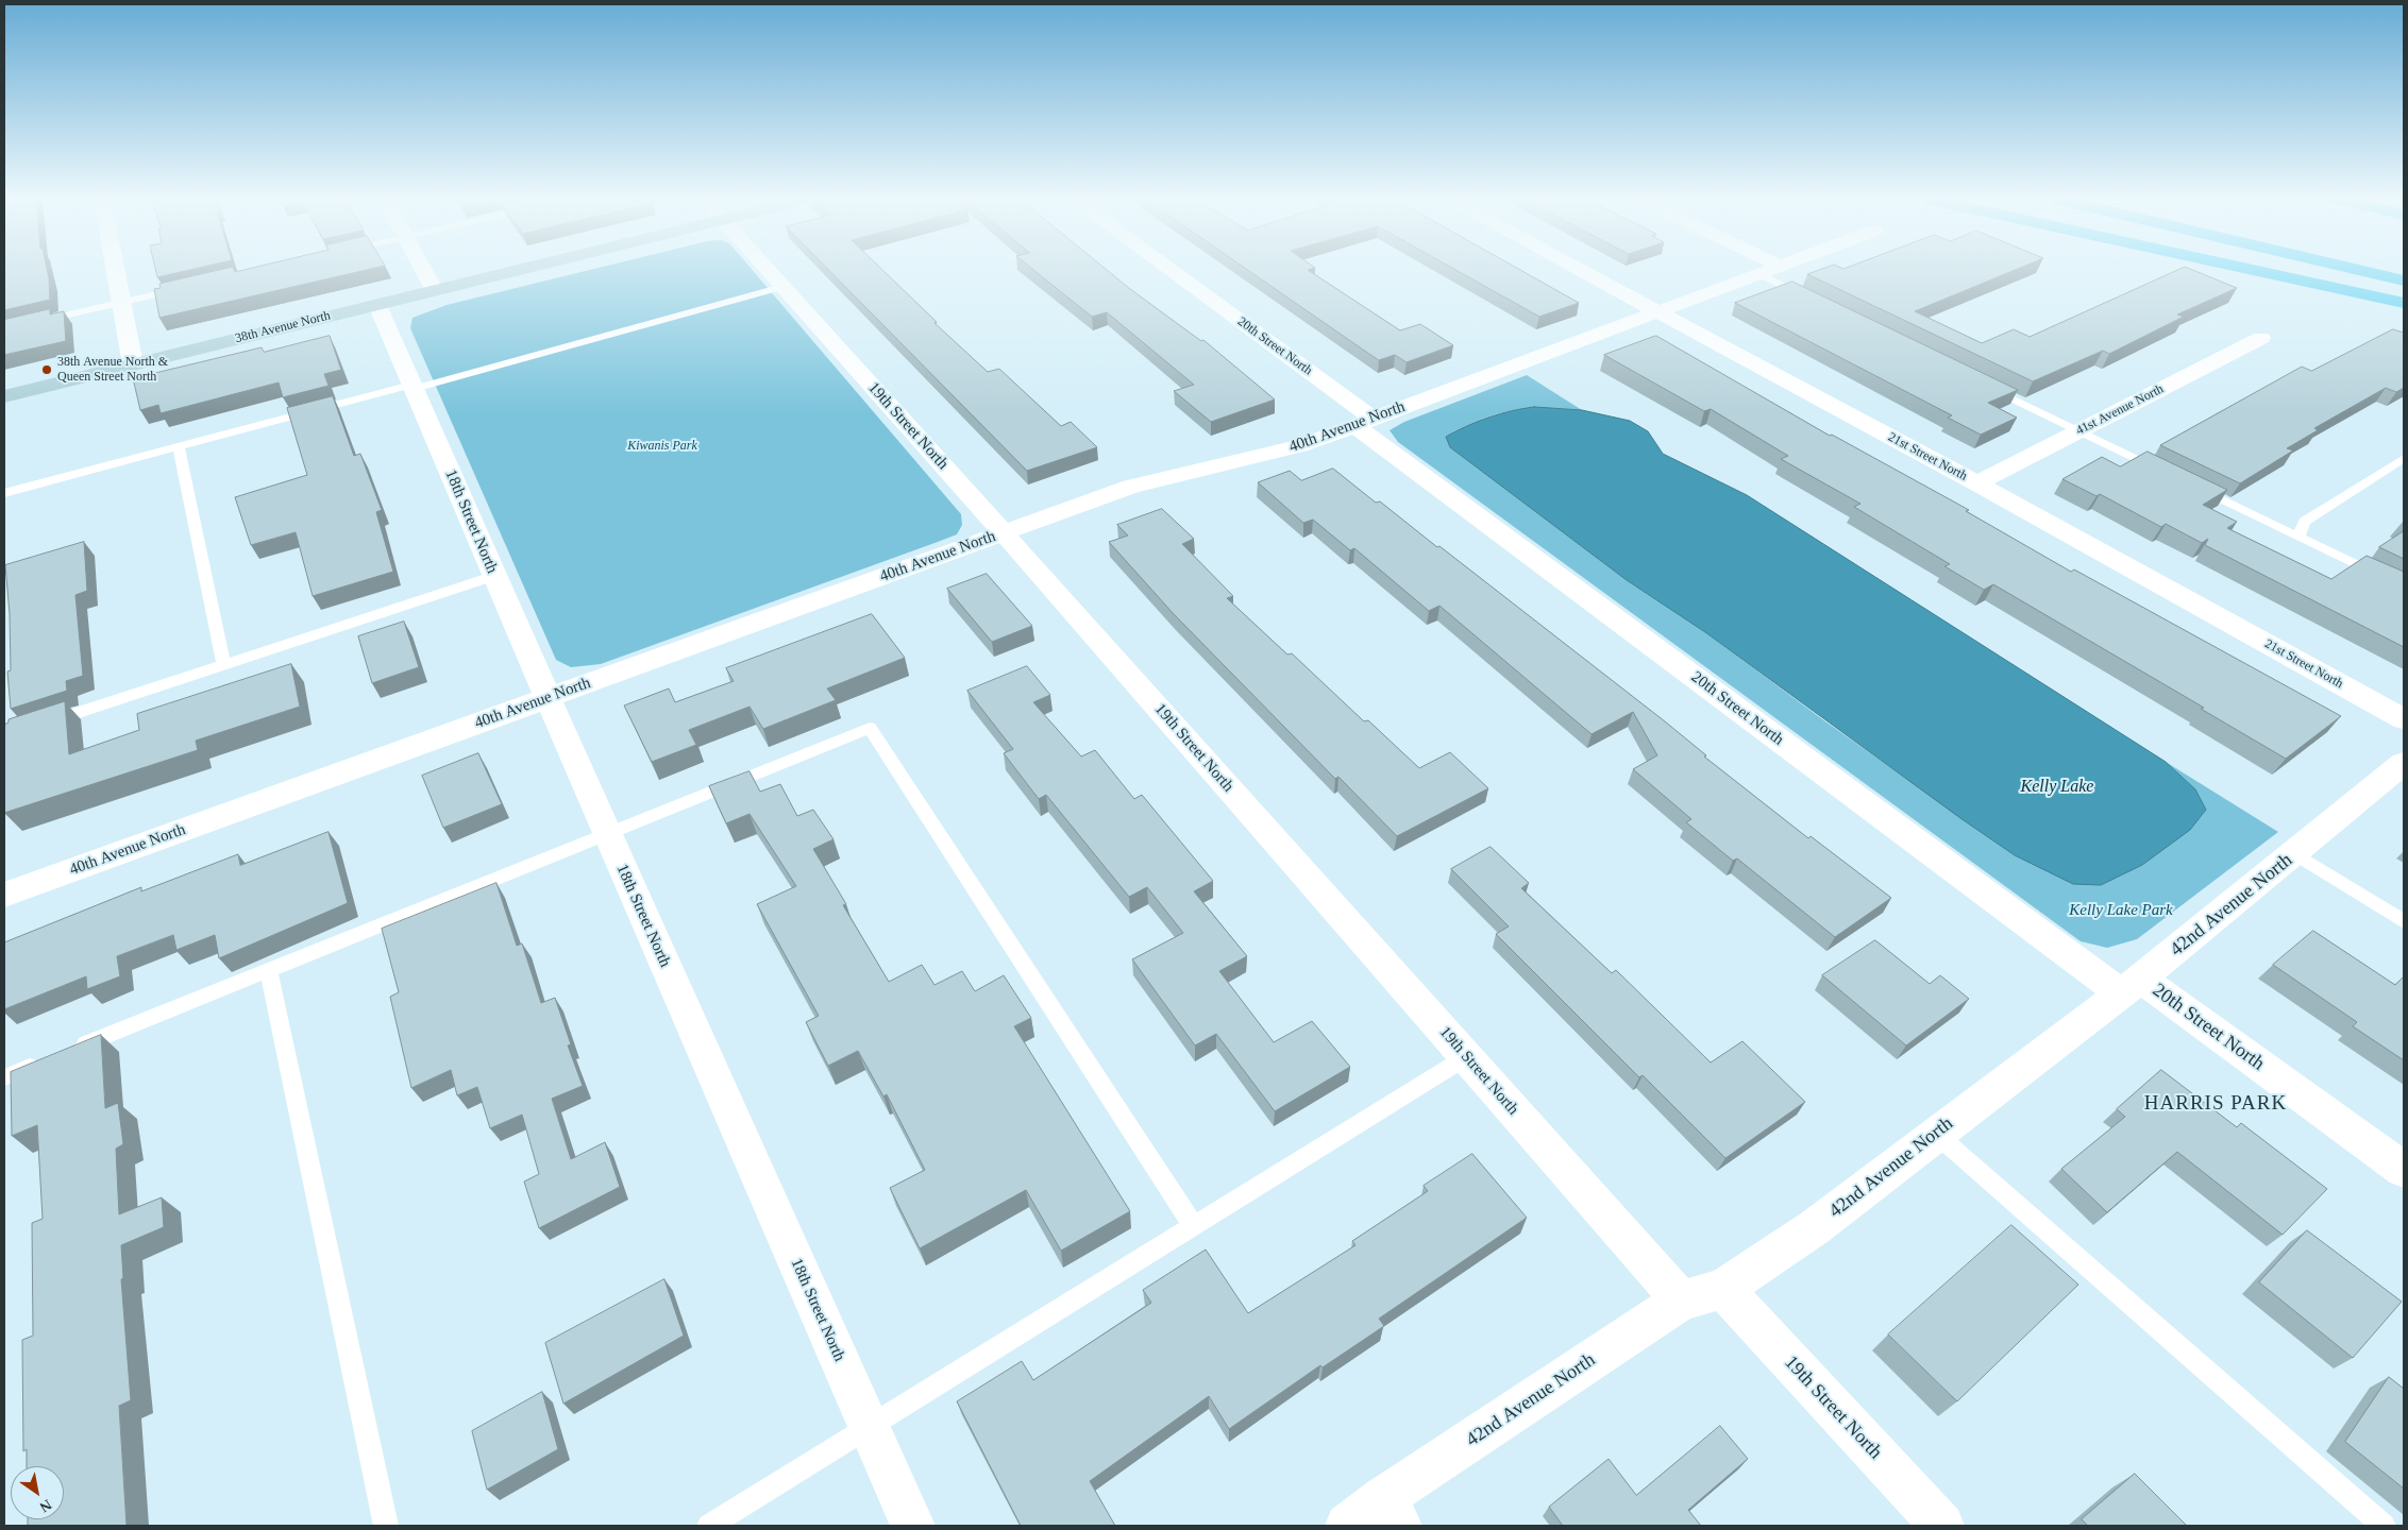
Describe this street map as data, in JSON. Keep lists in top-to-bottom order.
{
  "streets": {
    "main road": ["38th Avenue North"],
    "street": [
      "20th Street North",
      "41st Avenue North",
      "19th Street North",
      "40th Avenue North",
      "21st Street North",
      "18th Street North",
      "42nd Avenue North"
    ]
  },
  "crossings": [
    ["38th Avenue North", "18th Street North"],
    ["20th Street North", "40th Avenue North"],
    ["20th Street North", "42nd Avenue North"],
    ["41st Avenue North", "21st Street North"],
    ["19th Street North", "40th Avenue North"],
    ["19th Street North", "42nd Avenue North"],
    ["40th Avenue North", "21st Street North"],
    ["40th Avenue North", "18th Street North"]
  ],
  "districts": ["HARRIS PARK"],
  "water": ["Kelly Lake"],
  "parks": ["Kiwanis Park", "Kelly Lake Park"],
  "places": ["38th Avenue North & Queen Street North"],
  "north": "bottom right"
}
